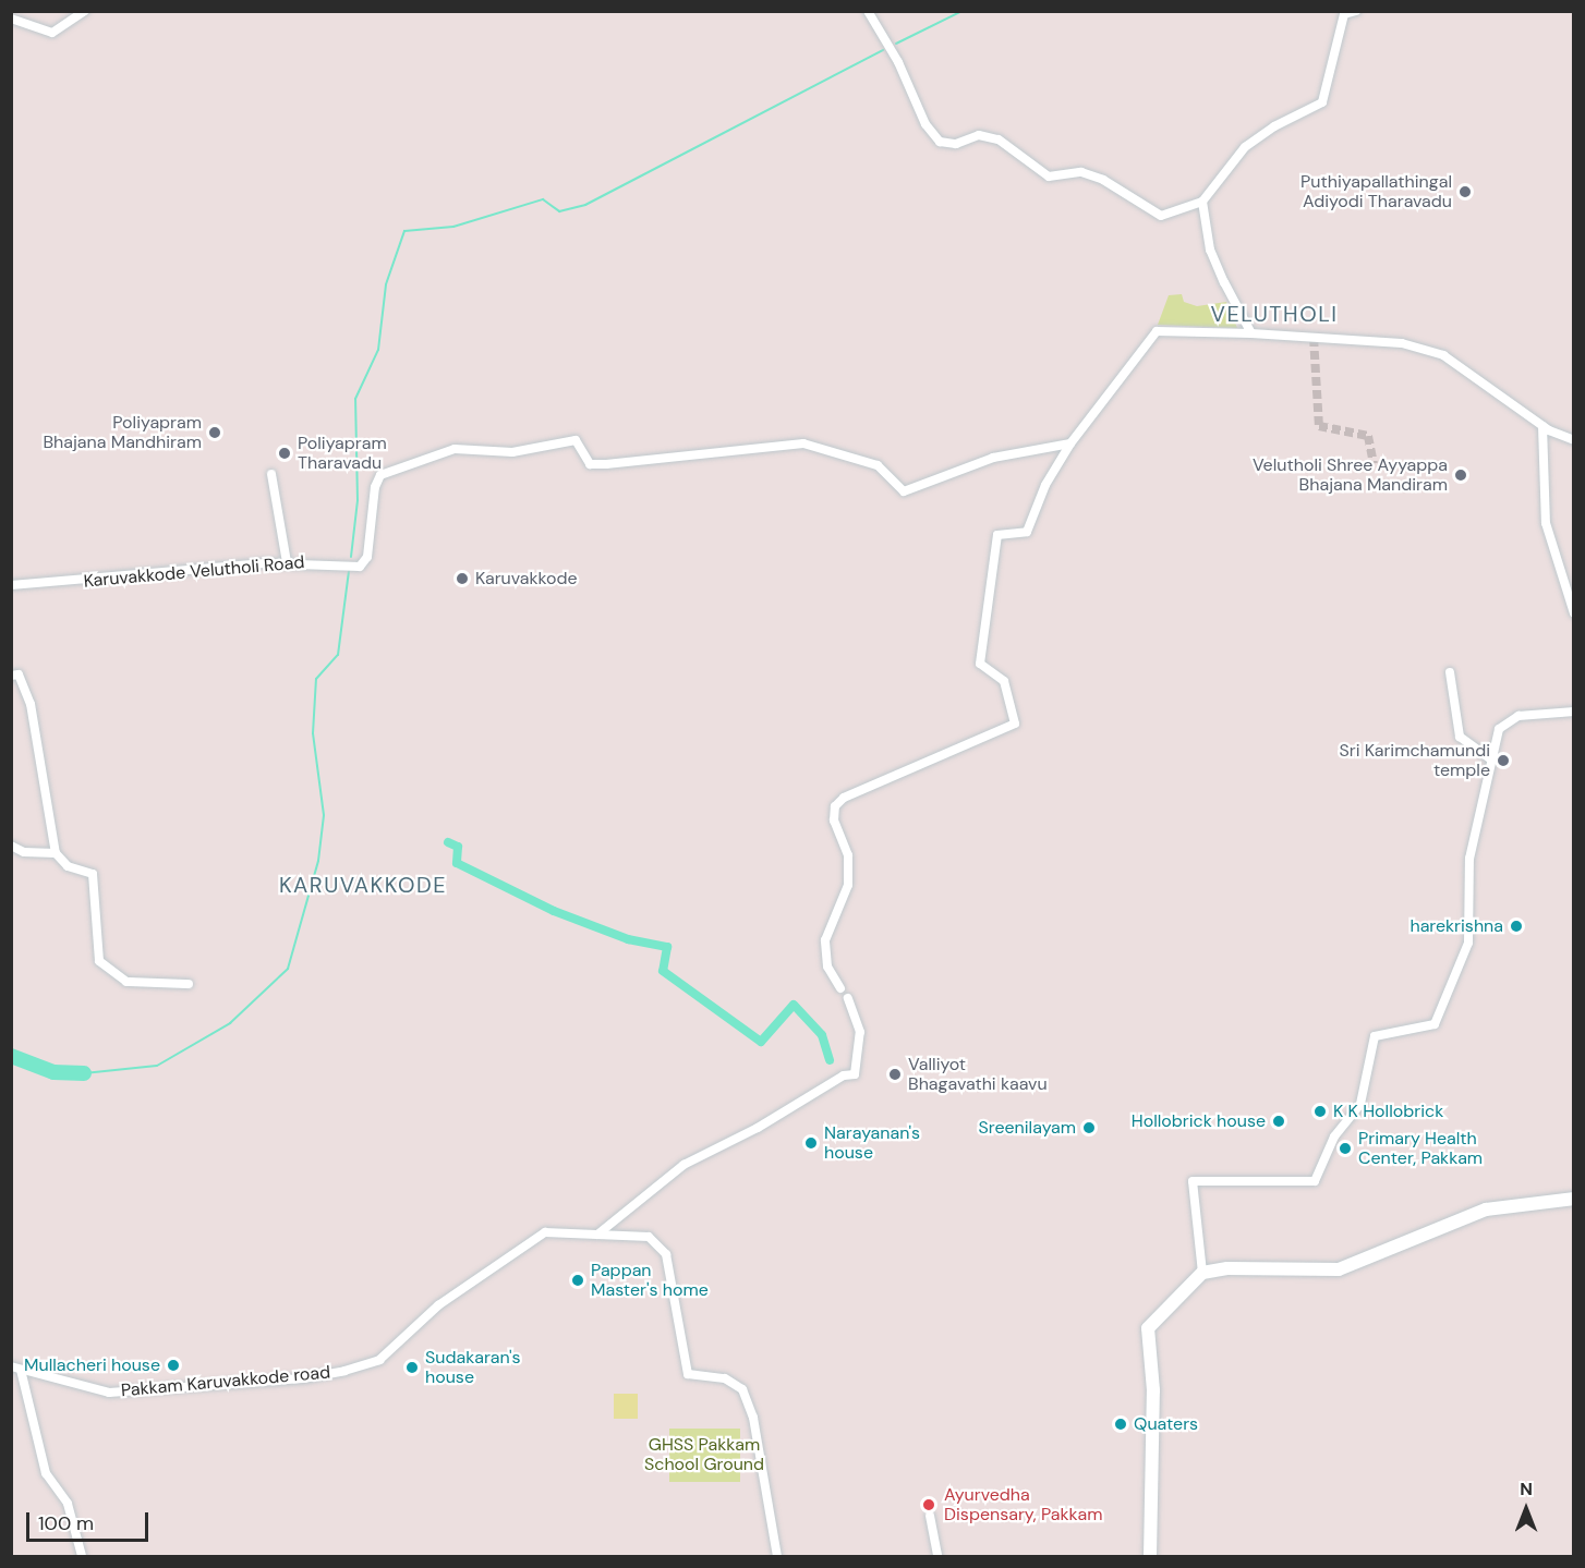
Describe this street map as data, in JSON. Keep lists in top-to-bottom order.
{
  "streets": {
    "street": ["Karuvakkode Velutholi Road", "Pakkam Karuvakkode road"]
  },
  "districts": ["VELUTHOLI", "KARUVAKKODE"],
  "parks": ["GHSS Pakkam School Ground"],
  "places": [
    "Puthiyapallathingal Adiyodi Tharavadu",
    "Poliyapram Bhajana Mandhiram",
    "Poliyapram Tharavadu",
    "Velutholi Shree Ayyappa Bhajana Mandiram",
    "Karuvakkode",
    "Sri Karimchamundi temple",
    "harekrishna",
    "Valliyot Bhagavathi kaavu",
    "K K Hollobrick",
    "Hollobrick house",
    "Sreenilayam",
    "Narayanan's house",
    "Primary Health Center, Pakkam",
    "Pappan Master's home",
    "Mullacheri house",
    "Sudakaran's house",
    "Quaters",
    "Ayurvedha Dispensary, Pakkam"
  ],
  "scale_bar": "100 m",
  "north": "top"
}
